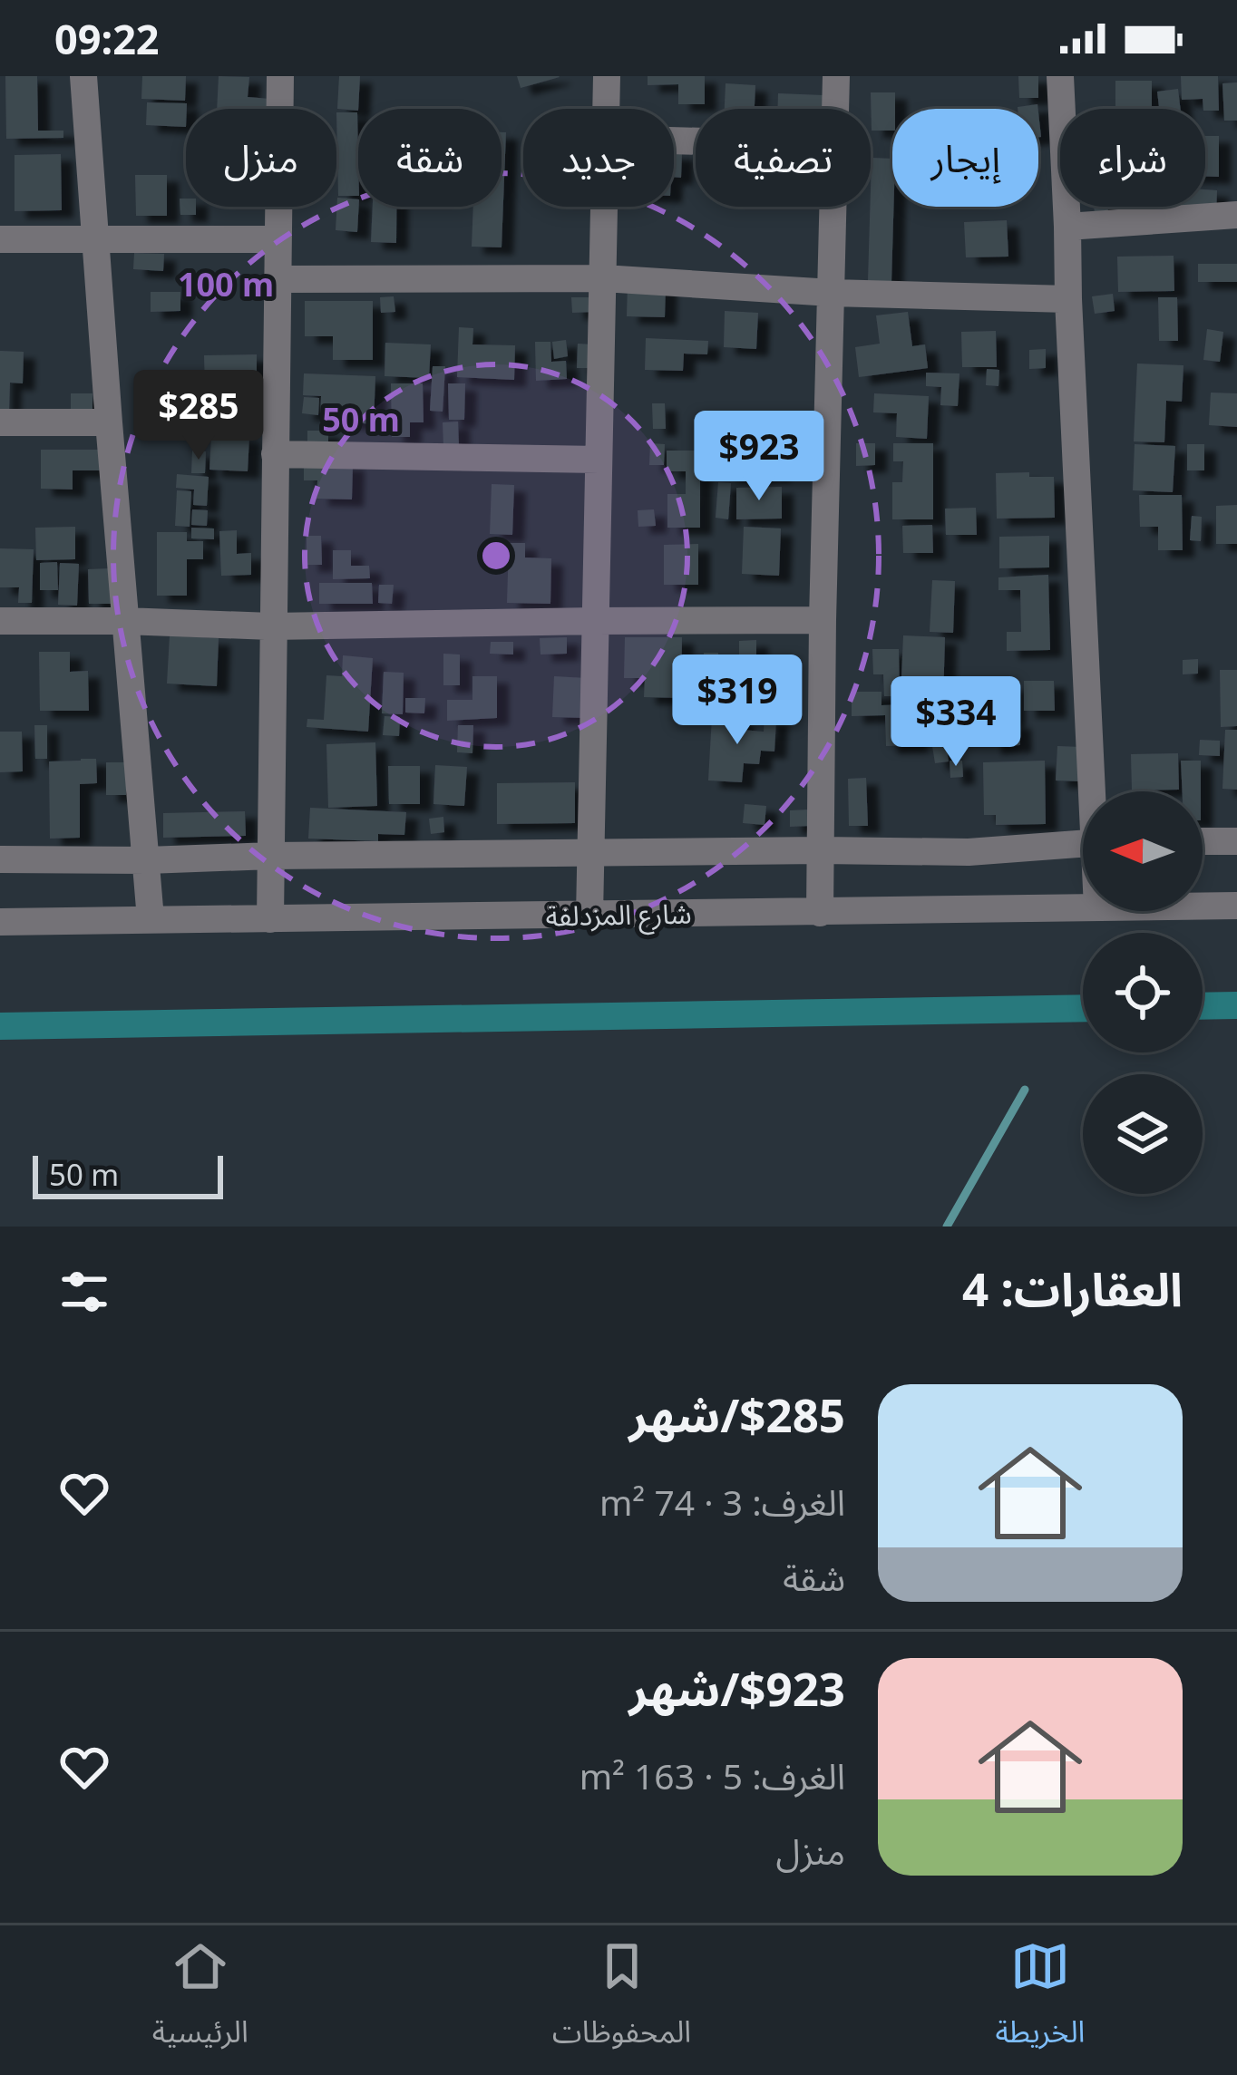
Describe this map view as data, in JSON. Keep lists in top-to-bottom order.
{
  "streets": {
    "street": ["شارع المزدلفة"]
  },
  "scale_bar": "50 m",
  "north": "left",
  "page": {
    "status": "09:22",
    "chip": [
      "شراء",
      "إيجار",
      "تصفية",
      "جديد",
      "شقة",
      "منزل"
    ],
    "price": [
      "$285",
      "$923",
      "$319",
      "$334"
    ],
    "scale": "50 m",
    "heading": "العقارات: 4",
    "list": [
      {
        "name": "$285/شهر",
        "note": "الغرف: 3 · 74 m² · شقة"
      },
      {
        "name": "$923/شهر",
        "note": "الغرف: 5 · 163 m² · منزل"
      }
    ],
    "tabs": ["الخريطة", "المحفوظات", "الرئيسية"]
  },
  "rings": ["100 m", "50 m"]
}
